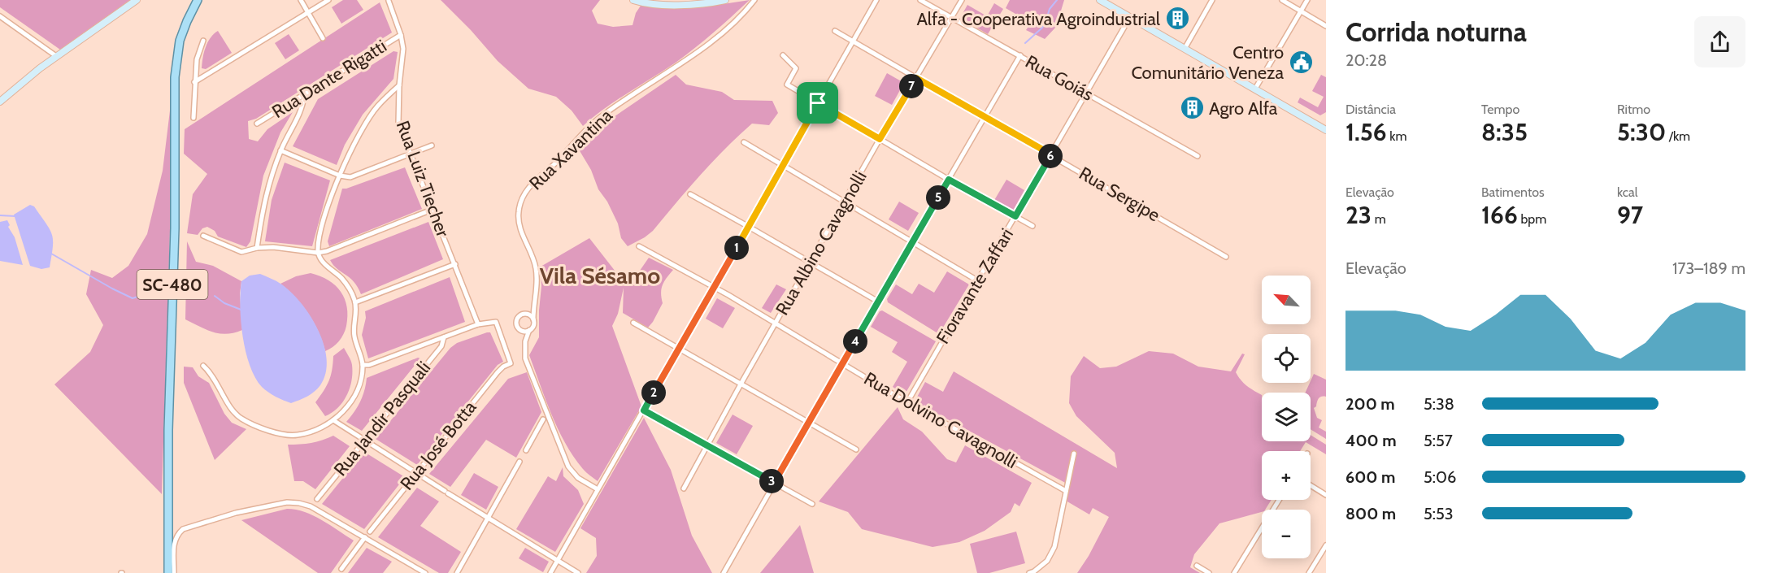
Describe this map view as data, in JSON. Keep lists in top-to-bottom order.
{
  "streets": {
    "main road": ["SC-480"],
    "street": [
      "Rua Goiás",
      "Rua Dante Rigatti",
      "Rua Xavantina",
      "Rua Luiz Tiecher",
      "Rua Sergipe",
      "Rua Albino Cavagnolli",
      "Fioravante Zaffari",
      "Rua Jandir Pasquali",
      "Rua Dolvino Cavagnolli",
      "Rua José Botta"
    ]
  },
  "crossings": [
    ["Rua Goiás", "Rua Albino Cavagnolli"],
    ["Rua Goiás", "Fioravante Zaffari"],
    ["Rua Dante Rigatti", "Rua Luiz Tiecher"],
    ["Rua Luiz Tiecher", "Rua José Botta"],
    ["Rua Sergipe", "Rua Albino Cavagnolli"],
    ["Rua Sergipe", "Fioravante Zaffari"],
    ["Rua Albino Cavagnolli", "Rua Dolvino Cavagnolli"],
    ["Fioravante Zaffari", "Rua Dolvino Cavagnolli"]
  ],
  "districts": ["Vila Sésamo"],
  "places": {
    "building": ["Alfa - Cooperativa Agroindustrial", "Agro Alfa"],
    "public building": ["Centro Comunitário Veneza"]
  },
  "north": "top left",
  "page": {
    "heading": ["Corrida noturna", "20:28"],
    "pins": [
      "7",
      "6",
      "5",
      "1",
      "4",
      "2",
      "3"
    ],
    "stats": [
      ["Distância", "1.56 km"],
      ["Tempo", "8:35"],
      ["Ritmo", "5:30 /km"],
      ["Elevação", "23 m"],
      ["Batimentos", "166 bpm"],
      ["kcal", "97"]
    ],
    "chart": ["Elevação", "173–189 m"],
    "map_buttons": ["+", "−"],
    "list": [
      {
        "name": "200 m",
        "note": "5:38"
      },
      {
        "name": "400 m",
        "note": "5:57"
      },
      {
        "name": "600 m",
        "note": "5:06"
      },
      {
        "name": "800 m",
        "note": "5:53"
      }
    ]
  }
}
